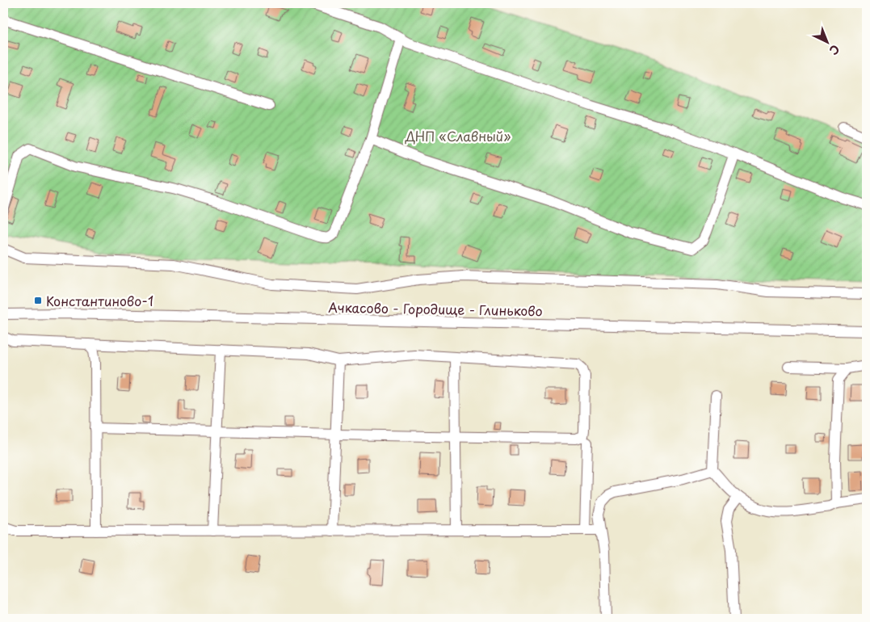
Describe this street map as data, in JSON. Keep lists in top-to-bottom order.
{
  "streets": {
    "street": ["Ачкасово - Городище - Глиньково"]
  },
  "parks": ["ДНП «Славный»"],
  "places": {
    "transit": ["Константиново-1"]
  },
  "north": "bottom right"
}
